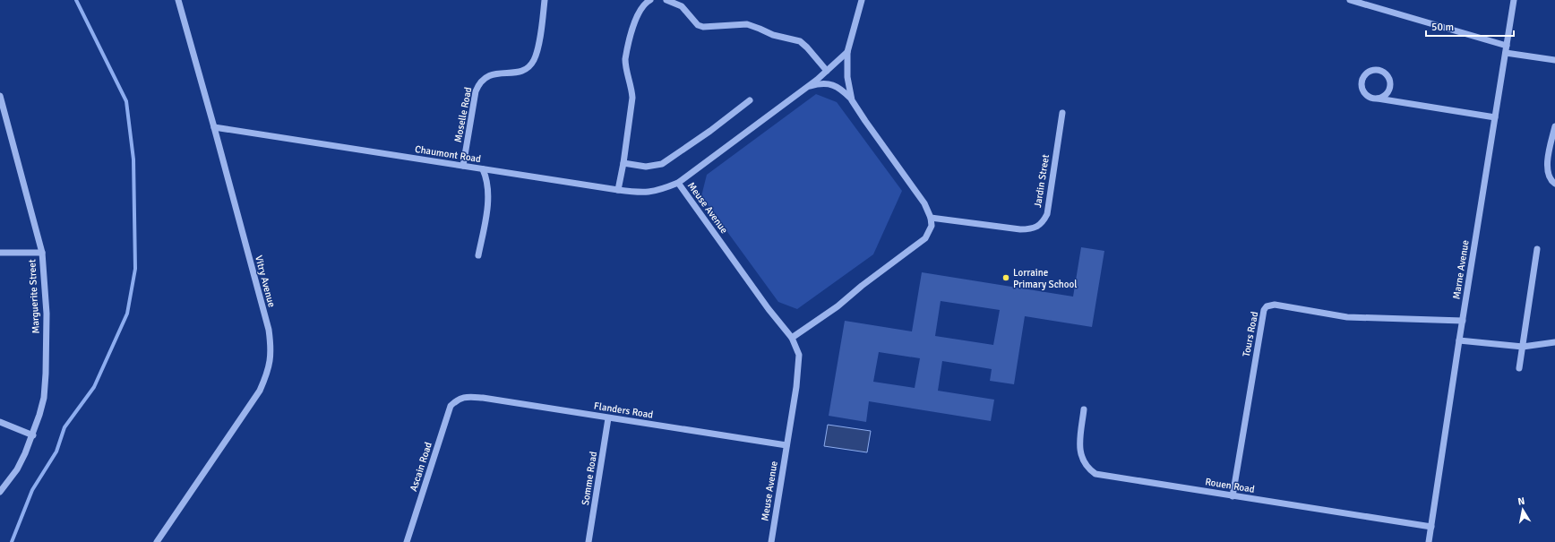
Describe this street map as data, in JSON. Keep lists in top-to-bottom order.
{
  "streets": {
    "street": [
      "Moselle Road",
      "Chaumont Road",
      "Jardin Street",
      "Meuse Avenue",
      "Marne Avenue",
      "Vitry Avenue",
      "Marguerite Street",
      "Tours Road",
      "Flanders Road",
      "Ascain Road",
      "Somme Road",
      "Rouen Road"
    ]
  },
  "crossings": [
    ["Moselle Road", "Chaumont Road"],
    ["Chaumont Road", "Meuse Avenue"],
    ["Chaumont Road", "Vitry Avenue"],
    ["Jardin Street", "Meuse Avenue"],
    ["Meuse Avenue", "Flanders Road"],
    ["Marne Avenue", "Tours Road"],
    ["Marne Avenue", "Rouen Road"],
    ["Tours Road", "Rouen Road"],
    ["Flanders Road", "Ascain Road"],
    ["Flanders Road", "Somme Road"]
  ],
  "places": ["Lorraine Primary School"],
  "scale_bar": "50 m",
  "north": "top"
}
